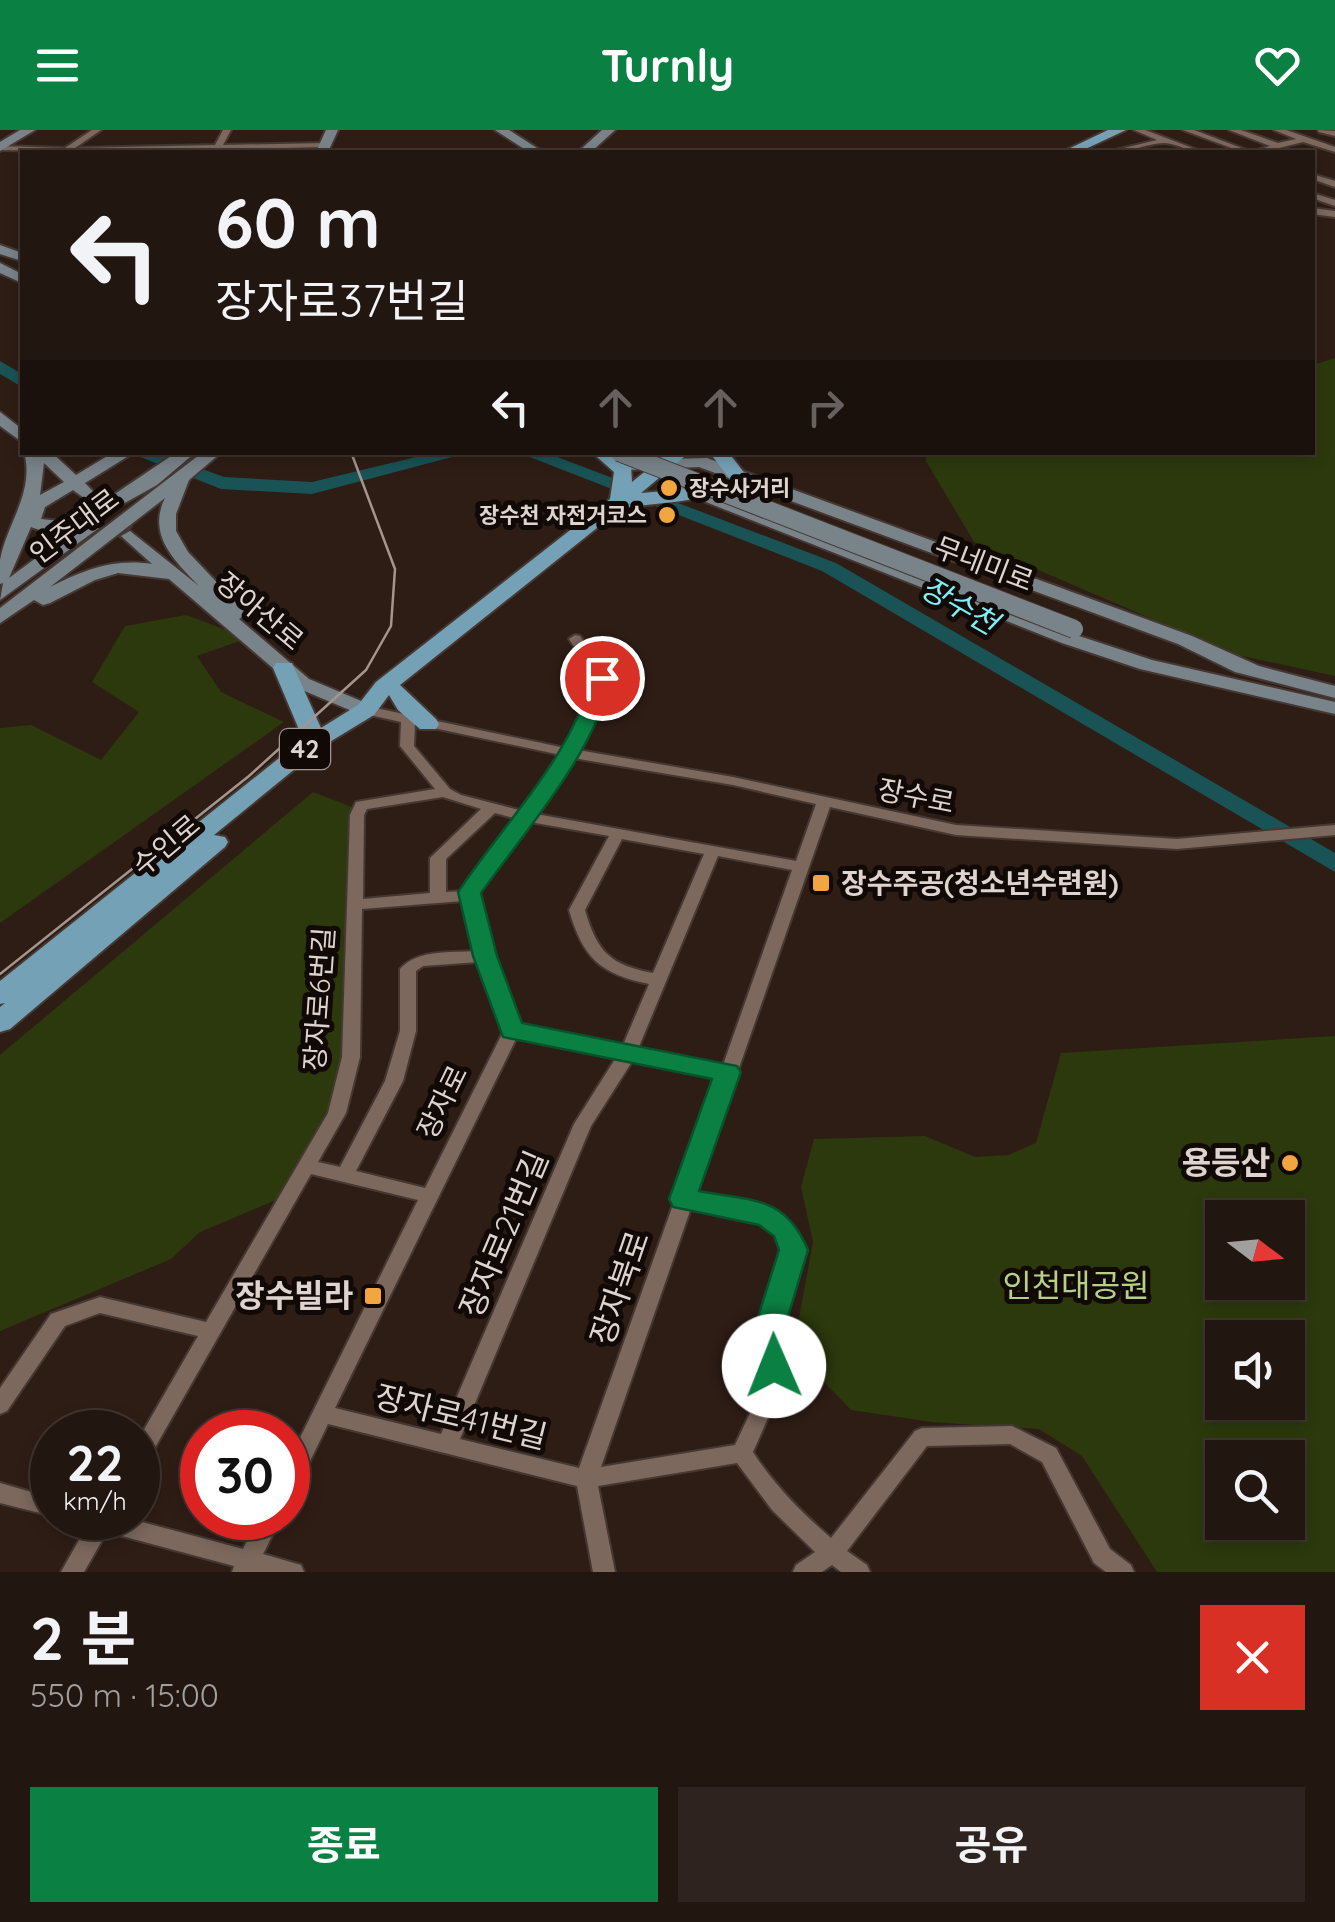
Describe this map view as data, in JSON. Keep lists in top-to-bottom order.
{
  "streets": {
    "main road": [
      "인주대로",
      "무네미로",
      "장아산로",
      "42",
      "수인로"
    ],
    "street": [
      "장수로",
      "장자로6번길",
      "장자로",
      "장자로21번길",
      "장자북로",
      "장자로41번길"
    ]
  },
  "crossings": [
    ["무네미로", "수인로"],
    ["장아산로", "장수로"],
    ["장아산로", "수인로"],
    ["장수로", "수인로"],
    ["장수로", "장자북로"],
    ["장자로6번길", "장자로21번길"],
    ["장자로6번길", "장자북로"],
    ["장자로", "장자로41번길"],
    ["장자로21번길", "장자로41번길"],
    ["장자북로", "장자로41번길"]
  ],
  "water": ["장수천"],
  "parks": ["인천대공원"],
  "places": {
    "other": ["장수사거리", "장수천 자전거코스", "용등산"],
    "transit": ["장수주공(청소년수련원)", "장수빌라"]
  },
  "north": "right",
  "page": {
    "header": "Turnly",
    "turn": ["60 m", "장자로37번길"],
    "speed": "22 km/h",
    "limit": "30",
    "heading": ["2 분", "550 m · 15:00"],
    "buttons": ["종료", "공유"]
  }
}
